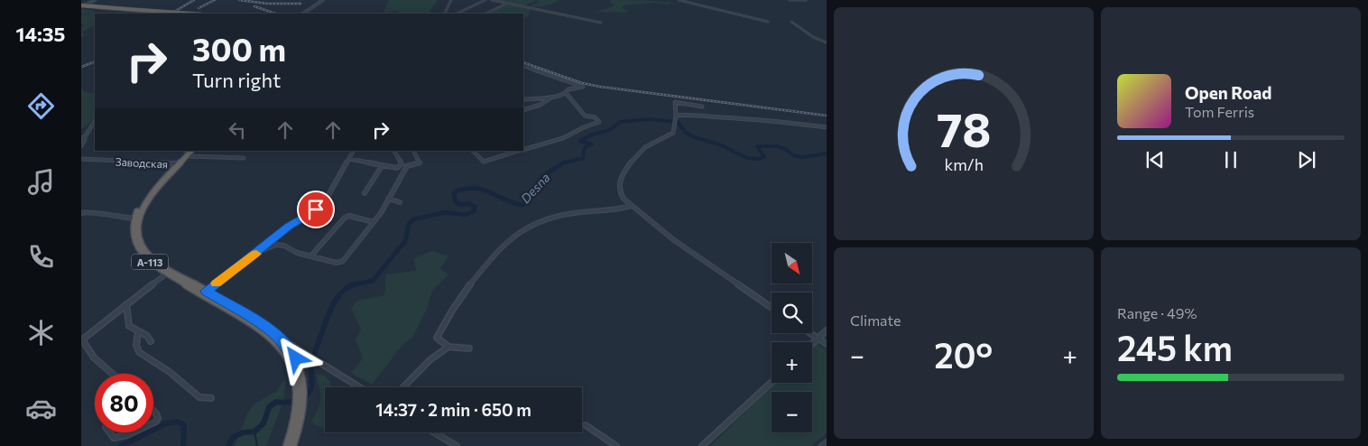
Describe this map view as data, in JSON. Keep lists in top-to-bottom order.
{
  "streets": {
    "highway": ["А-113"],
    "street": ["Заводская"]
  },
  "crossings": [
    ["Заводская", "А-113"]
  ],
  "water": ["Desna"],
  "north": "bottom right",
  "page": {
    "tabs": "14:35",
    "turn": ["300 m", "Turn right"],
    "song": ["Open Road", "Tom Ferris"],
    "map_buttons": ["+", "−"],
    "tile": [
      "Climate",
      ["Range · 49%", "245 km"]
    ],
    "heat": ["−", "20°", "+"],
    "limit": "80",
    "trip": "14:37 · 2 min · 650 m",
    "gauge": ["78", "km/h"]
  }
}
